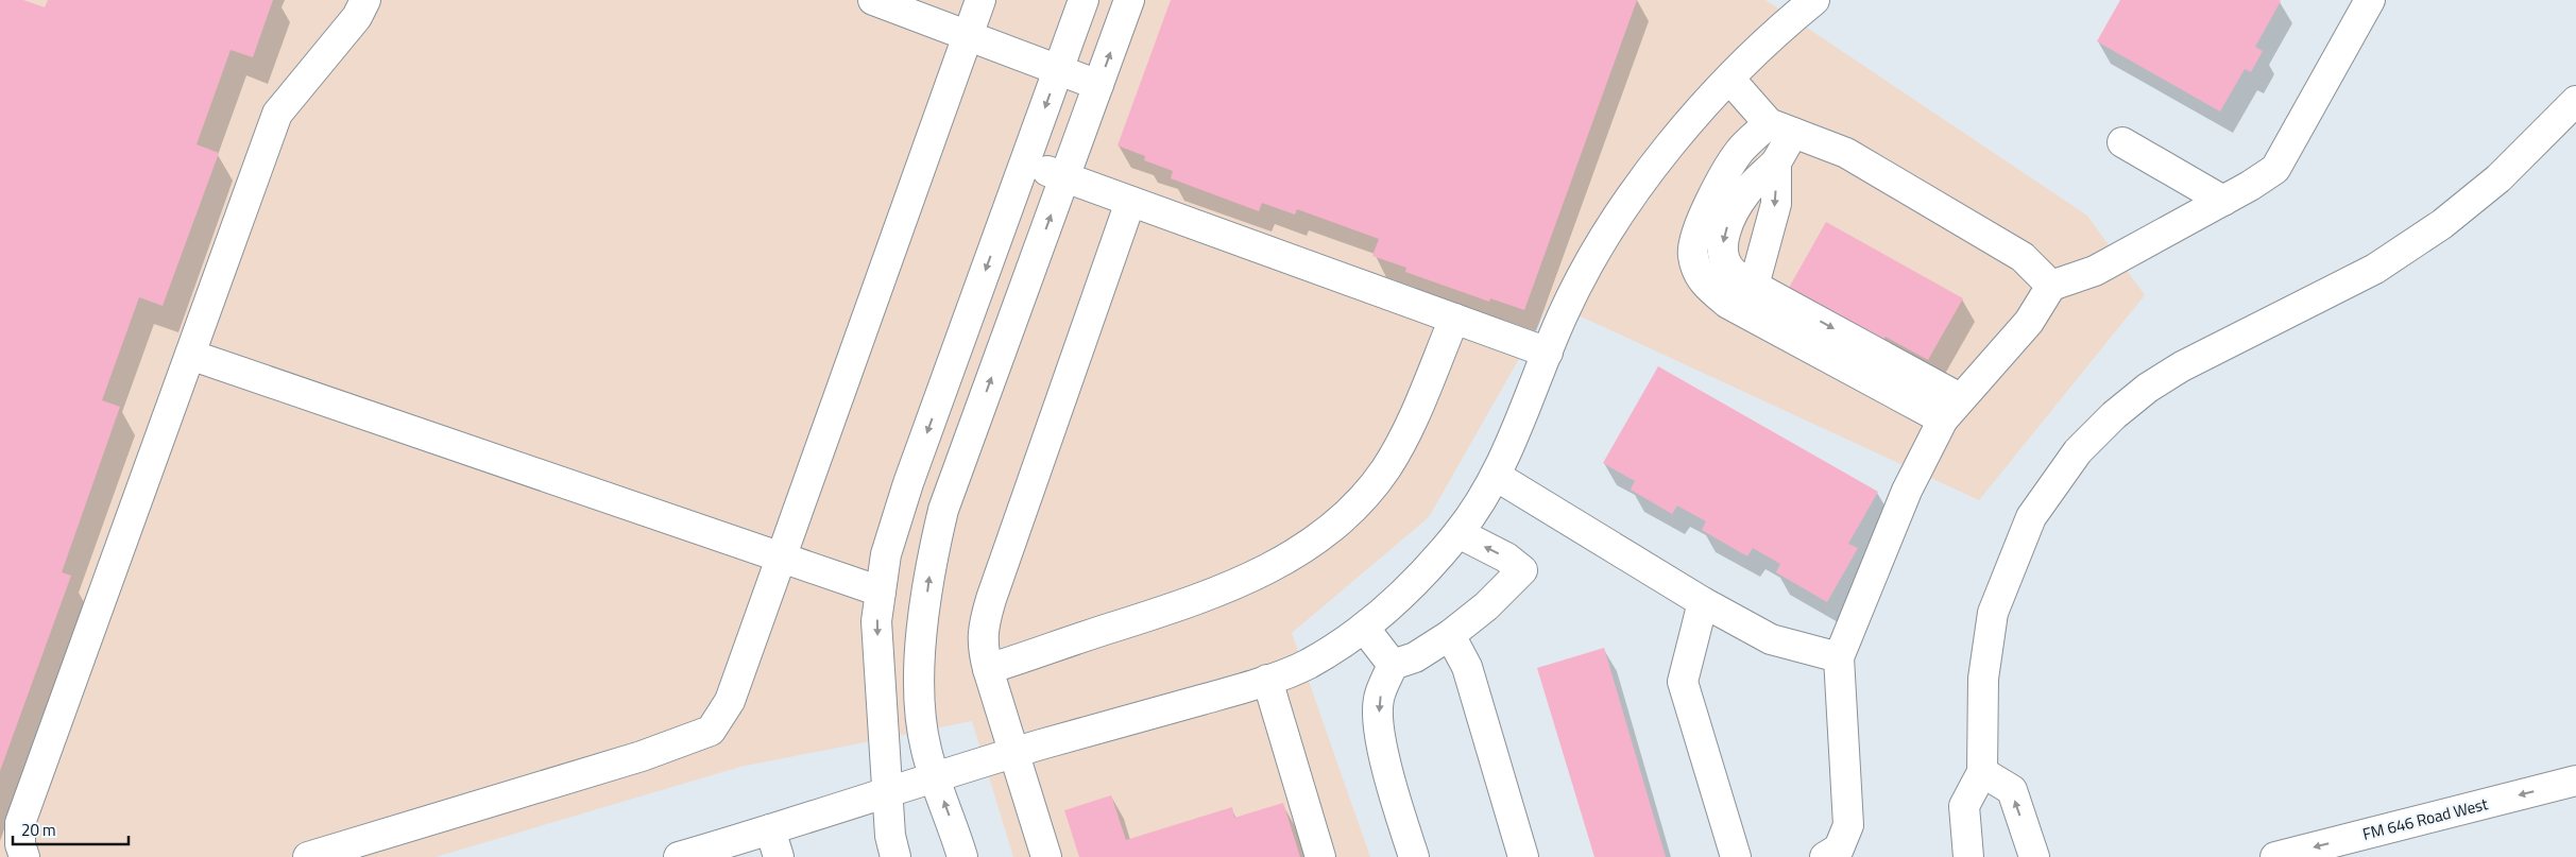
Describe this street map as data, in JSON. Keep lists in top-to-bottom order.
{
  "streets": {
    "main road": ["FM 646 Road West"]
  },
  "one_way": ["FM 646 Road West"],
  "scale_bar": "20 m"
}
